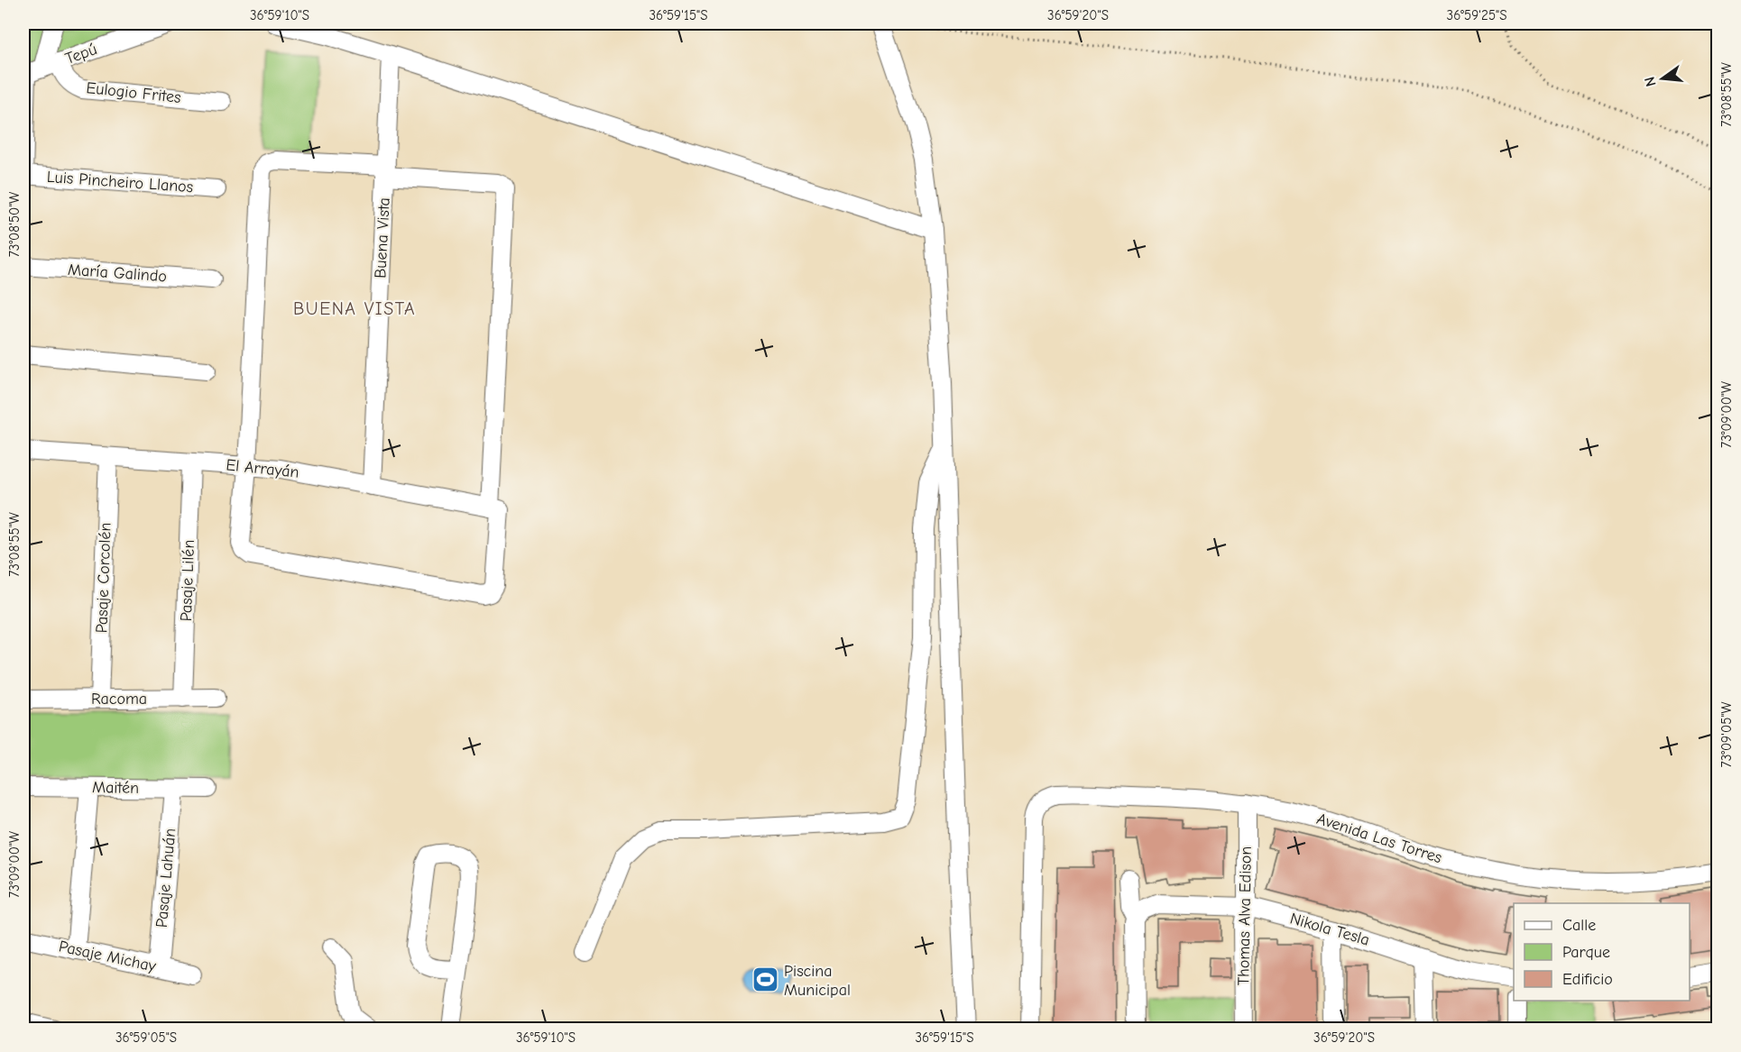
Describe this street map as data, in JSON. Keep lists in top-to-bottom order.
{
  "streets": {
    "street": [
      "Tepú",
      "Eulogio Frites",
      "Luis Pincheiro Llanos",
      "Buena Vista",
      "María Galindo",
      "El Arrayán",
      "Pasaje Corcolén",
      "Pasaje Lilén",
      "Racoma",
      "Maitén",
      "Avenida Las Torres",
      "Pasaje Lahuán",
      "Thomas Alva Edison",
      "Nikola Tesla",
      "Pasaje Michay"
    ]
  },
  "crossings": [
    ["Tepú", "Eulogio Frites"],
    ["Buena Vista", "El Arrayán"],
    ["El Arrayán", "Pasaje Corcolén"],
    ["El Arrayán", "Pasaje Lilén"],
    ["Pasaje Corcolén", "Racoma"],
    ["Pasaje Lilén", "Racoma"],
    ["Maitén", "Pasaje Lahuán"],
    ["Avenida Las Torres", "Thomas Alva Edison"],
    ["Pasaje Lahuán", "Pasaje Michay"],
    ["Thomas Alva Edison", "Nikola Tesla"]
  ],
  "districts": ["BUENA VISTA"],
  "places": {
    "sports": ["Piscina Municipal"]
  },
  "legend": ["Calle", "Parque", "Edificio"],
  "north": "left",
  "coordinates": [
    "36°59'10\"S",
    "36°59'15\"S",
    "36°59'20\"S",
    "36°59'25\"S",
    "73°08'55\"W",
    "73°08'50\"W",
    "73°09'00\"W",
    "73°09'05\"W",
    "36°59'05\"S"
  ]
}
